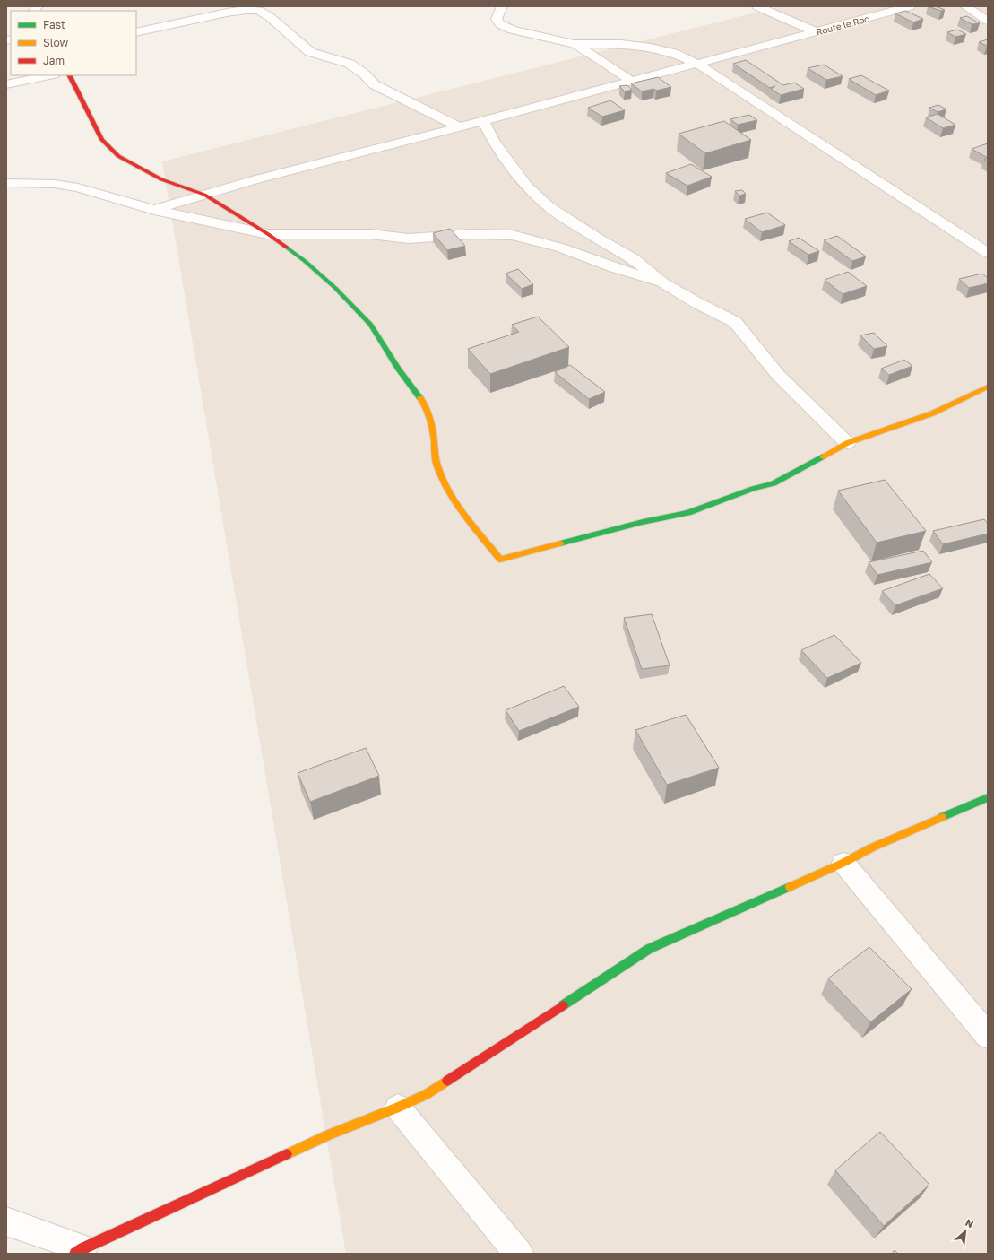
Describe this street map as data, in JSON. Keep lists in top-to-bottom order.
{
  "streets": {
    "street": ["Route le Roc"]
  },
  "legend": ["Fast", "Slow", "Jam"],
  "north": "top right"
}
